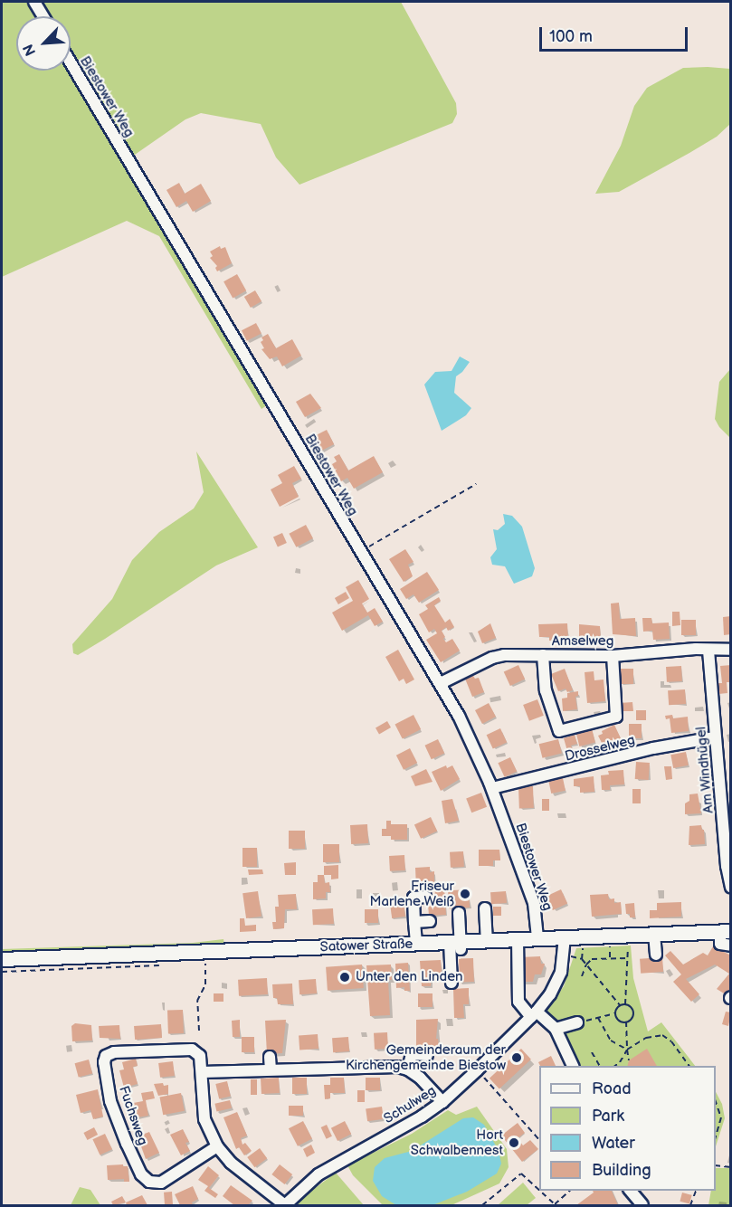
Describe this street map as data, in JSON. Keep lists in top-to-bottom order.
{
  "streets": {
    "main road": ["Satower Straße"],
    "street": [
      "Biestower Weg",
      "Amselweg",
      "Drosselweg",
      "Am Windhügel",
      "Schulweg",
      "Fuchsweg"
    ]
  },
  "crossings": [
    ["Biestower Weg", "Amselweg"],
    ["Biestower Weg", "Drosselweg"],
    ["Biestower Weg", "Satower Straße"],
    ["Amselweg", "Am Windhügel"],
    ["Drosselweg", "Am Windhügel"],
    ["Satower Straße", "Schulweg"],
    ["Schulweg", "Fuchsweg"]
  ],
  "places": [
    "Friseur Marlene Weiß",
    "Unter den Linden",
    "Gemeinderaum der Kirchengemeinde Biestow",
    "Hort Schwalbennest"
  ],
  "legend": [
    "Road",
    "Park",
    "Water",
    "Building"
  ],
  "scale_bar": "100 m",
  "north": "bottom left"
}
